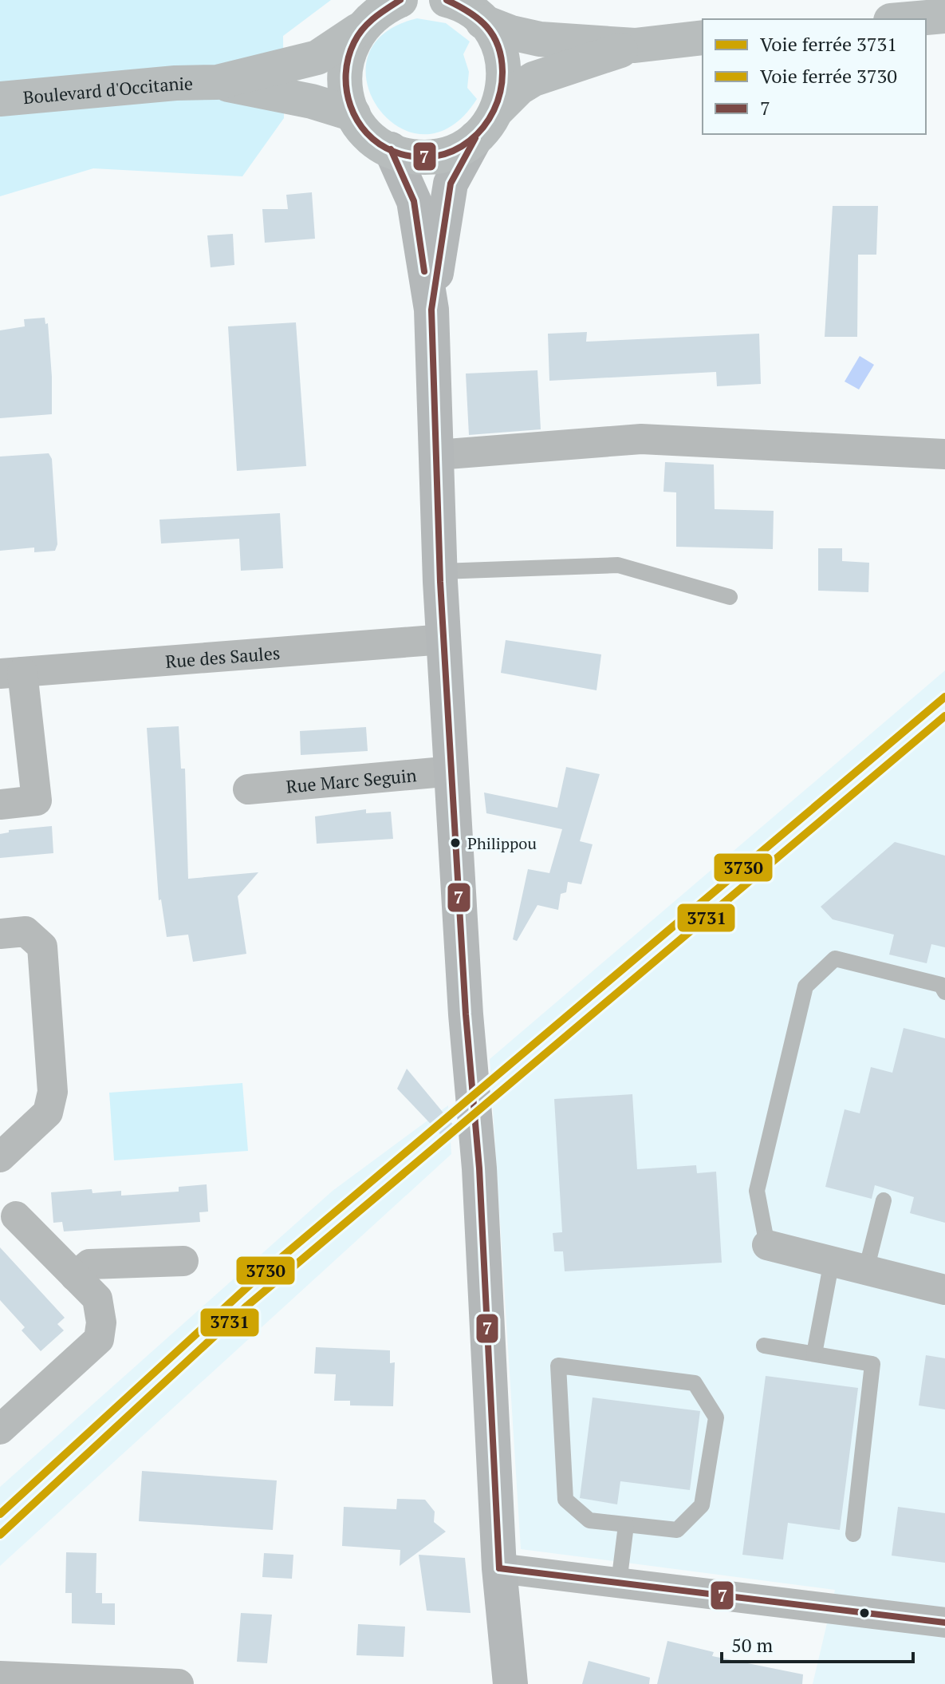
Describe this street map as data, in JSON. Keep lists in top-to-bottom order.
{
  "streets": {
    "main road": ["Boulevard d'Occitanie"],
    "street": ["Rue des Saules", "Rue Marc Seguin"]
  },
  "places": ["Philippou"],
  "lines": ["transit line 7", "rail line 3730", "rail line 3731"],
  "legend": ["Voie ferrée 3731", "Voie ferrée 3730", "7"],
  "scale_bar": "50 m"
}
